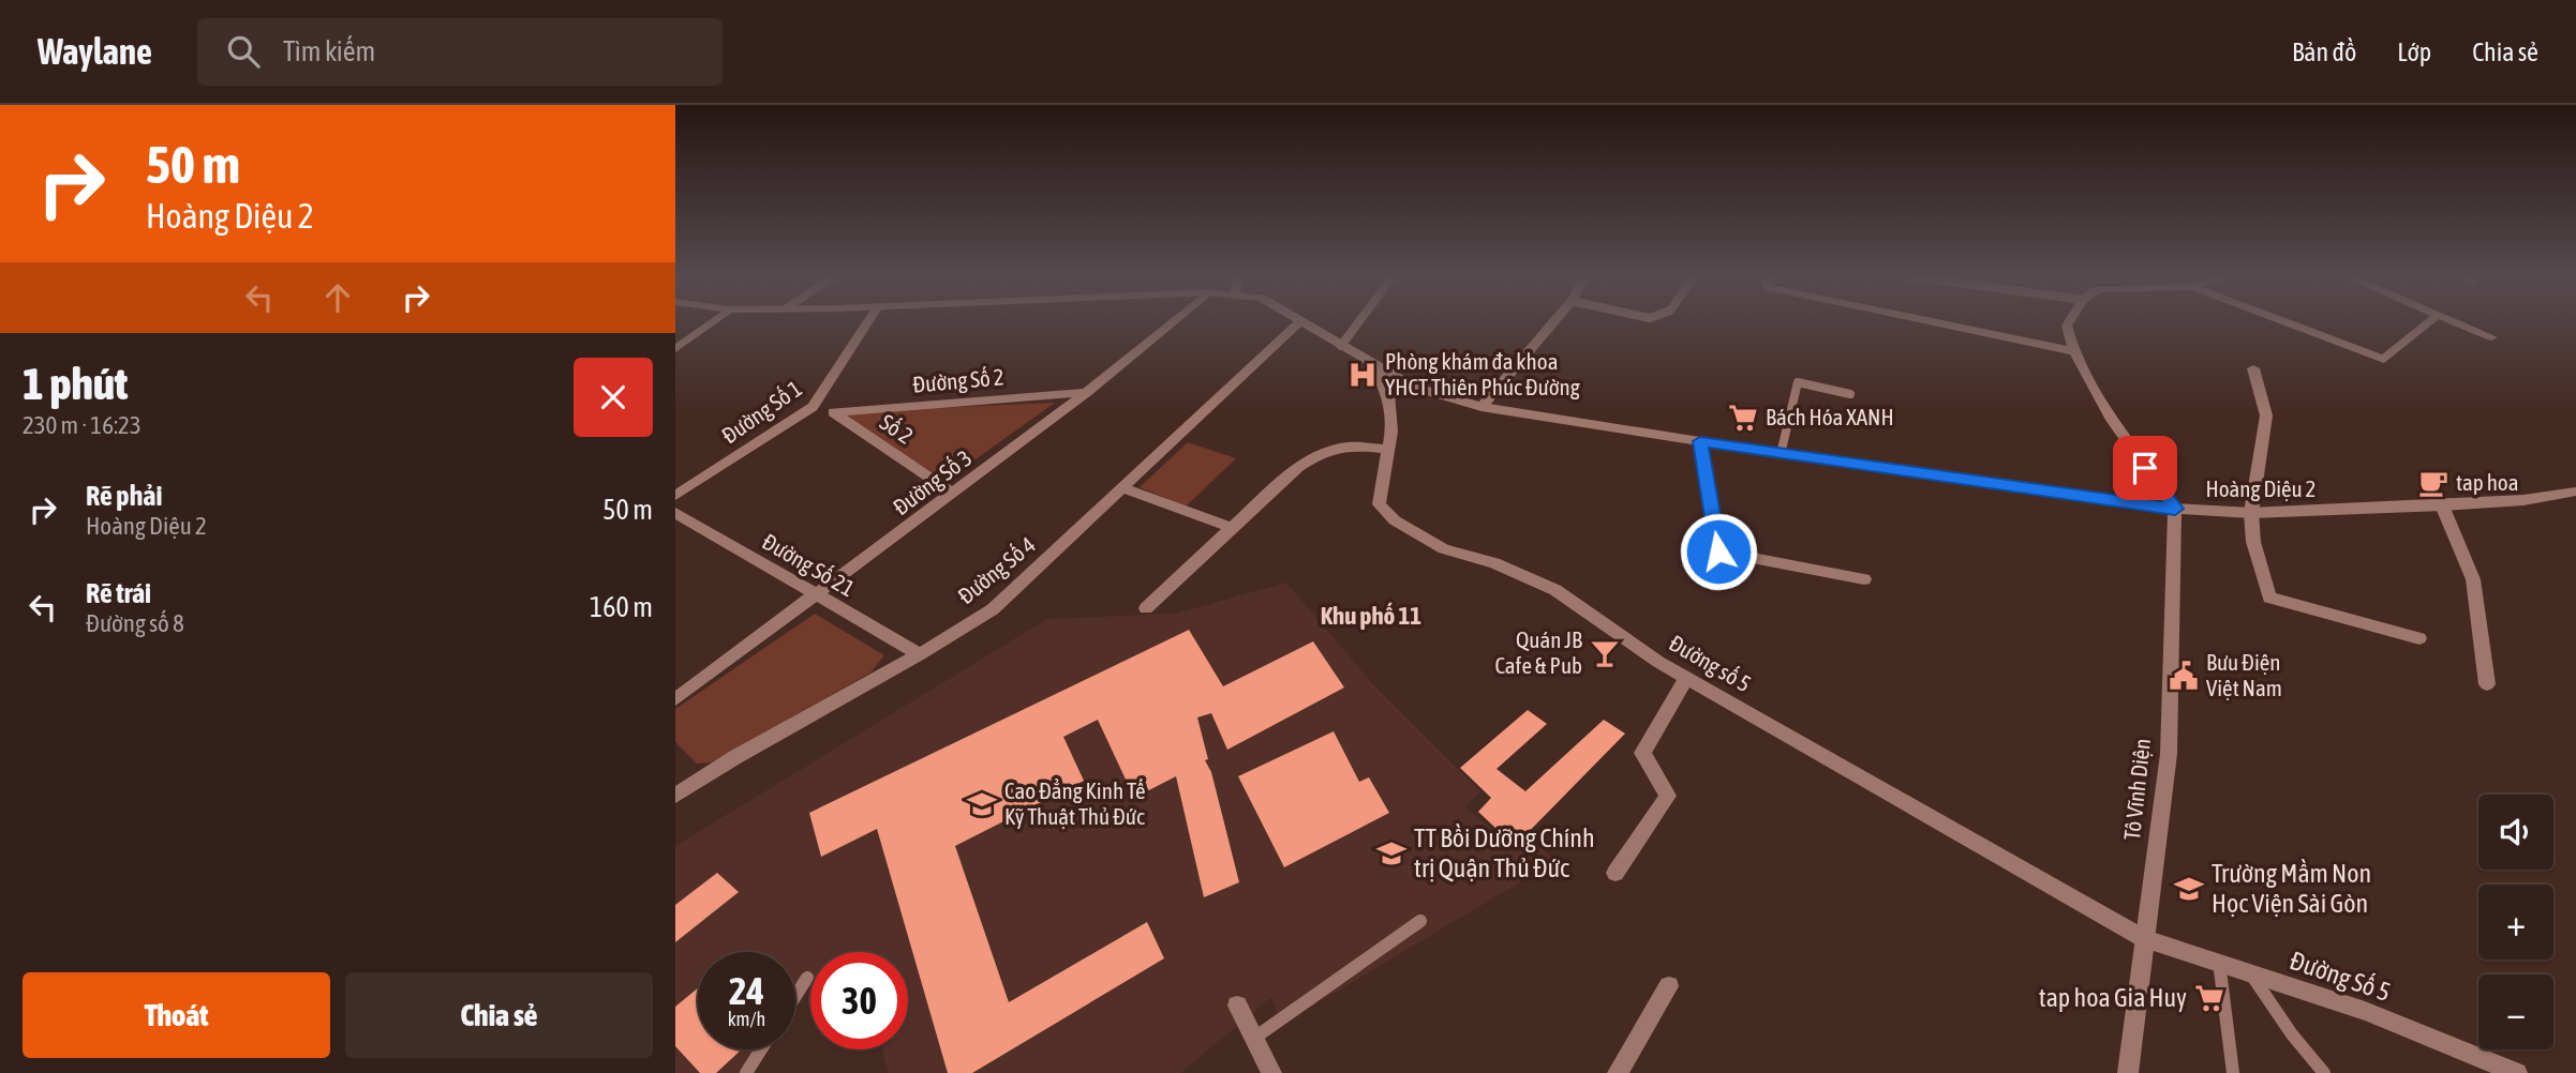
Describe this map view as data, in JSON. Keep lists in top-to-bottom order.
{
  "streets": {
    "street": [
      "Đường Số 2",
      "Đường Số 1",
      "Số 2",
      "Đường Số 3",
      "Hoàng Diệu 2",
      "Đường Số 21",
      "Đường Số 4",
      "Đường số 5",
      "Tô Vĩnh Diện",
      "Đường Số 5"
    ]
  },
  "crossings": [
    ["Đường Số 2", "Số 2"],
    ["Đường Số 2", "Đường Số 3"],
    ["Đường Số 1", "Số 2"],
    ["Số 2", "Đường Số 3"],
    ["Đường Số 3", "Đường Số 21"],
    ["Hoàng Diệu 2", "Đường số 5"],
    ["Hoàng Diệu 2", "Tô Vĩnh Diện"],
    ["Đường Số 21", "Đường Số 4"],
    ["Đường số 5", "Tô Vĩnh Diện"],
    ["Đường số 5", "Đường Số 5"],
    ["Tô Vĩnh Diện", "Đường Số 5"]
  ],
  "districts": ["Khu phố 11"],
  "places": {
    "hospital": ["Phòng khám đa khoa YHCT Thiên Phúc Đường"],
    "supermarket": ["Bách Hóa XANH", "tap hoa Gia Huy"],
    "cafe": ["tap hoa"],
    "bar": ["Quán JB Cafe & Pub"],
    "public building": ["Bưu Điện Việt Nam"],
    "school or university": ["Cao Đẳng Kinh Tế Kỹ Thuật Thủ Đức", "TT Bồi Dưỡng Chính trị Quận Thủ Đức", "Trường Mầm Non Học Viện Sài Gòn"]
  },
  "page": {
    "header": "Waylane",
    "search": "Tìm kiếm",
    "nav": ["Bản đồ", "Lớp", "Chia sẻ"],
    "turn": ["50 m", "Hoàng Diệu 2"],
    "heading": ["1 phút", "230 m · 16:23"],
    "list": [
      {
        "name": "Rẽ phải",
        "note": "Hoàng Diệu 2",
        "value": "50 m"
      },
      {
        "name": "Rẽ trái",
        "note": "Đường số 8",
        "value": "160 m"
      }
    ],
    "map_buttons": ["+", "−"],
    "speed": "24 km/h",
    "limit": "30",
    "buttons": ["Thoát", "Chia sẻ"]
  }
}
